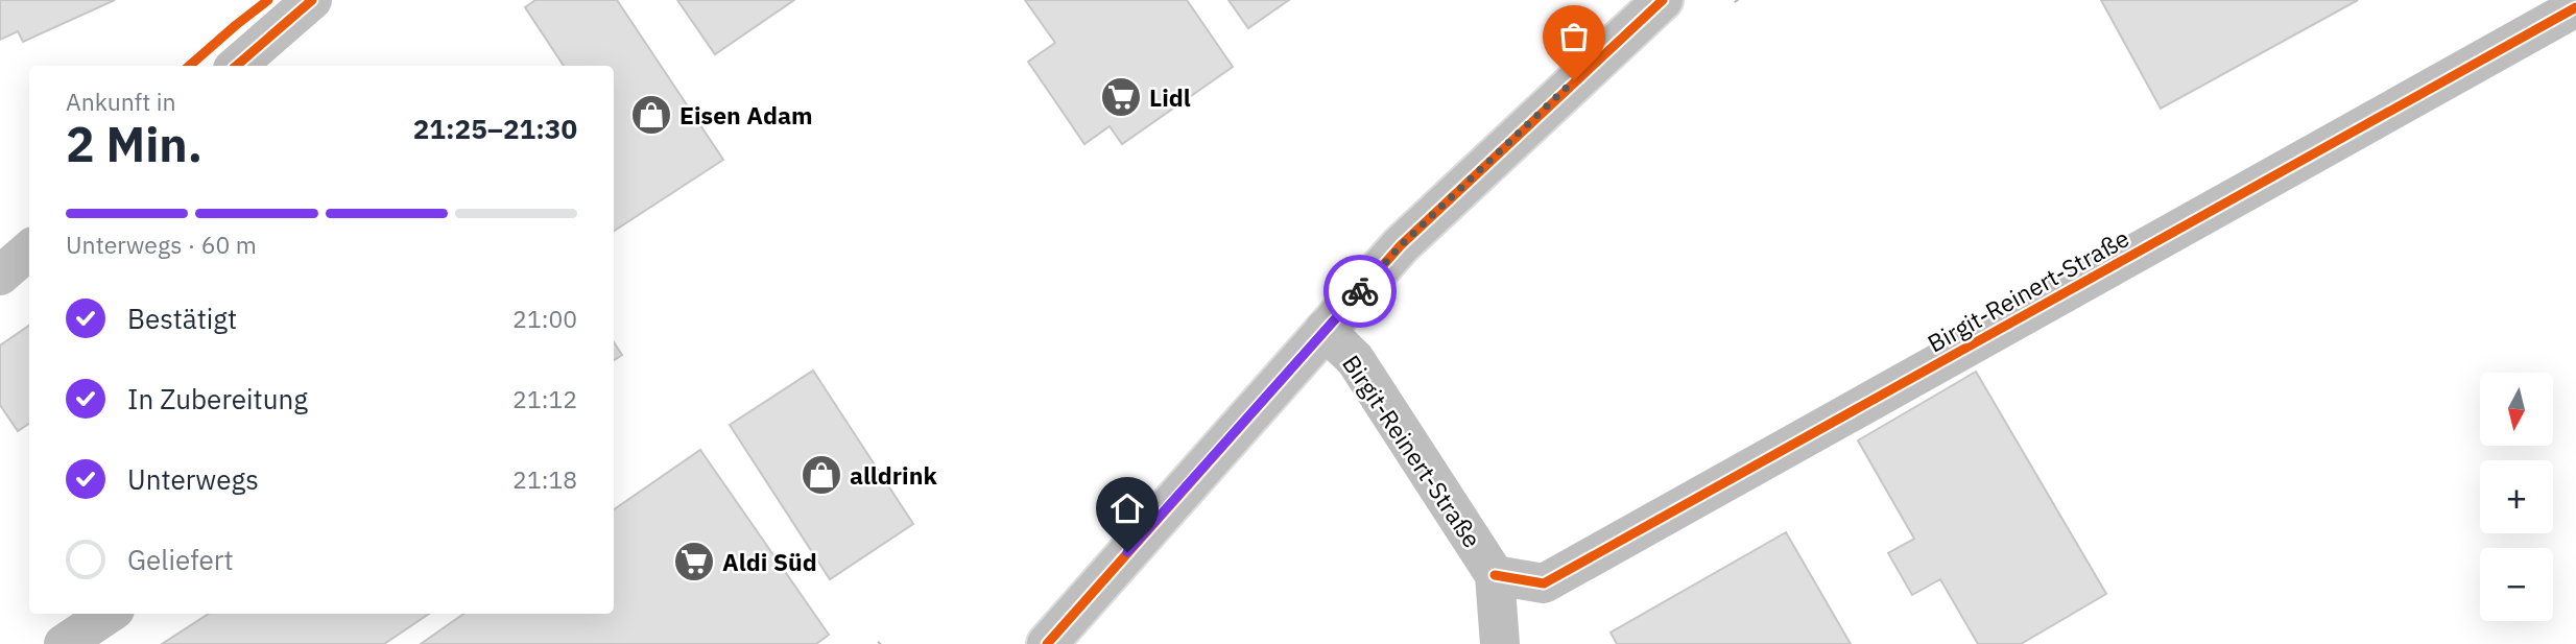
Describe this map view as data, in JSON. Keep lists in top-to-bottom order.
{
  "streets": {
    "street": ["Birgit-Reinert-Straße"]
  },
  "places": {
    "supermarket": ["Lidl", "Aldi Süd"],
    "shop": ["Eisen Adam", "alldrink"]
  },
  "north": "bottom",
  "page": {
    "heading": ["2 Min.", "Ankunft in", "21:25–21:30"],
    "bar": "Unterwegs · 60 m",
    "list": [
      ["Bestätigt", "21:00"],
      ["In Zubereitung", "21:12"],
      ["Unterwegs", "21:18"],
      "Geliefert"
    ],
    "map_buttons": ["+", "−"]
  }
}
